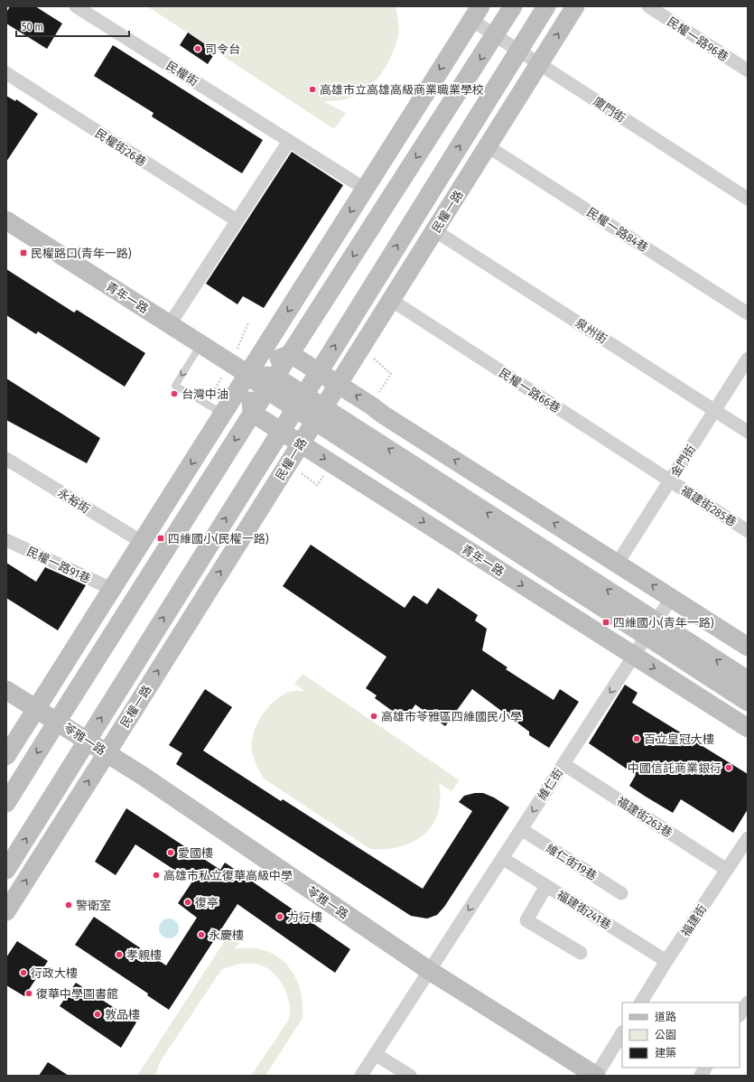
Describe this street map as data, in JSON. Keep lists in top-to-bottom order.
{
  "streets": {
    "street": [
      "民權一路96巷",
      "民權街",
      "廈門街",
      "民權街26巷",
      "民權一路",
      "民權一路84巷",
      "青年一路",
      "泉州街",
      "民權一路66巷",
      "金門街",
      "永裕街",
      "福建街285巷",
      "民權一路91巷",
      "苓雅一路",
      "維仁街",
      "福建街263巷",
      "維仁街19巷",
      "福建街241巷",
      "福建街"
    ]
  },
  "crossings": [
    ["廈門街", "民權一路"],
    ["民權一路", "民權一路84巷"],
    ["民權一路", "青年一路"],
    ["民權一路", "泉州街"],
    ["民權一路", "民權一路66巷"],
    ["民權一路", "苓雅一路"],
    ["青年一路", "維仁街"],
    ["泉州街", "金門街"],
    ["民權一路66巷", "金門街"],
    ["民權一路66巷", "福建街285巷"],
    ["金門街", "福建街285巷"],
    ["苓雅一路", "維仁街"],
    ["維仁街", "福建街263巷"],
    ["維仁街", "維仁街19巷"],
    ["維仁街", "福建街241巷"],
    ["福建街263巷", "福建街"],
    ["福建街241巷", "福建街"]
  ],
  "one_way": ["維仁街"],
  "places": {
    "other": [
      "司令台",
      "高雄市立高雄高級商業職業學校",
      "台灣中油",
      "高雄市苓雅區四維國民小學",
      "百立皇冠大樓",
      "中國信託商業銀行",
      "愛國樓",
      "高雄市私立復華高級中學",
      "復亭",
      "警衛室",
      "力行樓",
      "永慶樓",
      "孝親樓",
      "行政大樓",
      "復華中學圖書館",
      "敦品樓"
    ],
    "transit": ["民權路口(青年一路)", "四維國小(民權一路)", "四維國小(青年一路)"]
  },
  "legend": ["道路", "公園", "建築"],
  "scale_bar": "50 m"
}
